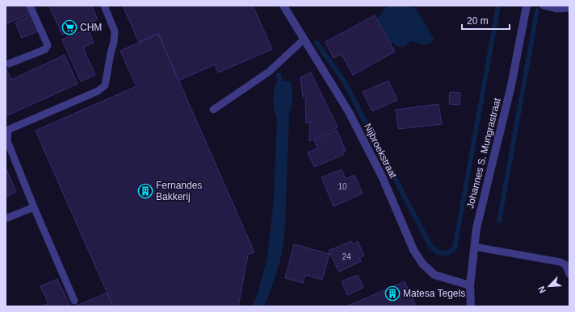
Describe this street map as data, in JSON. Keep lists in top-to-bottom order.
{
  "streets": {
    "street": ["Nijbroekstraat", "Johannes S. Mungrastraat"]
  },
  "crossings": [
    ["Nijbroekstraat", "Johannes S. Mungrastraat"]
  ],
  "places": {
    "supermarket": ["CHM"],
    "building": ["Fernandes Bakkerij", "Matesa Tegels"]
  },
  "house_numbers": ["10", "24"],
  "scale_bar": "20 m",
  "north": "bottom left"
}
